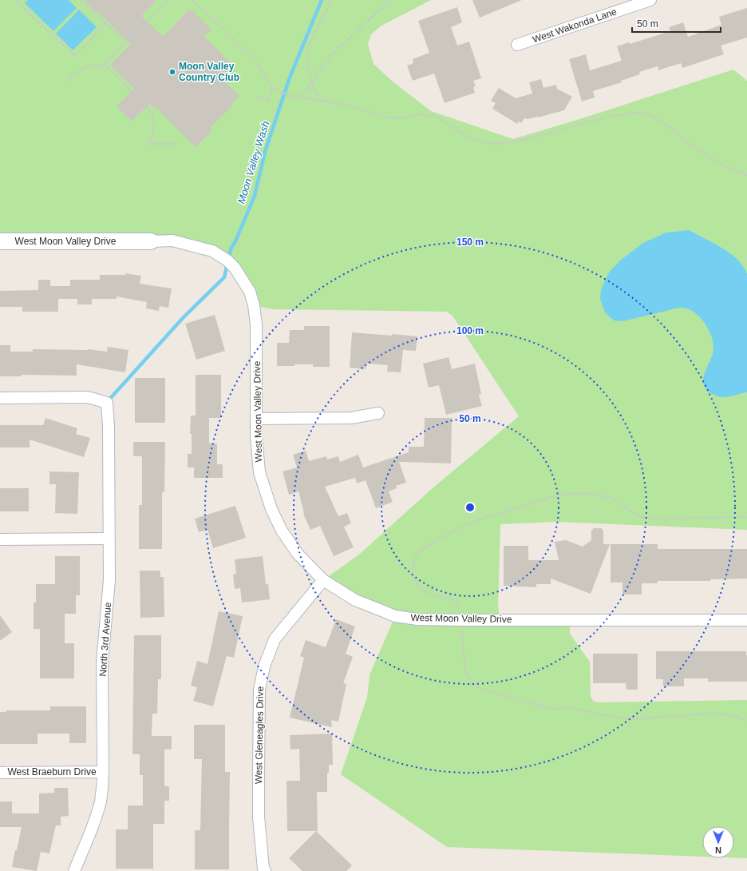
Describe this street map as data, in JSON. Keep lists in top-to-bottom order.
{
  "streets": {
    "street": [
      "West Wakonda Lane",
      "West Moon Valley Drive",
      "North 3rd Avenue",
      "West Gleneagles Drive",
      "West Braeburn Drive"
    ]
  },
  "crossings": [
    ["West Moon Valley Drive", "West Gleneagles Drive"],
    ["North 3rd Avenue", "West Braeburn Drive"]
  ],
  "water": ["Moon Valley Wash"],
  "places": ["Moon Valley Country Club"],
  "scale_bar": "50 m",
  "north": "bottom",
  "rings": ["150 m", "100 m", "50 m"]
}
